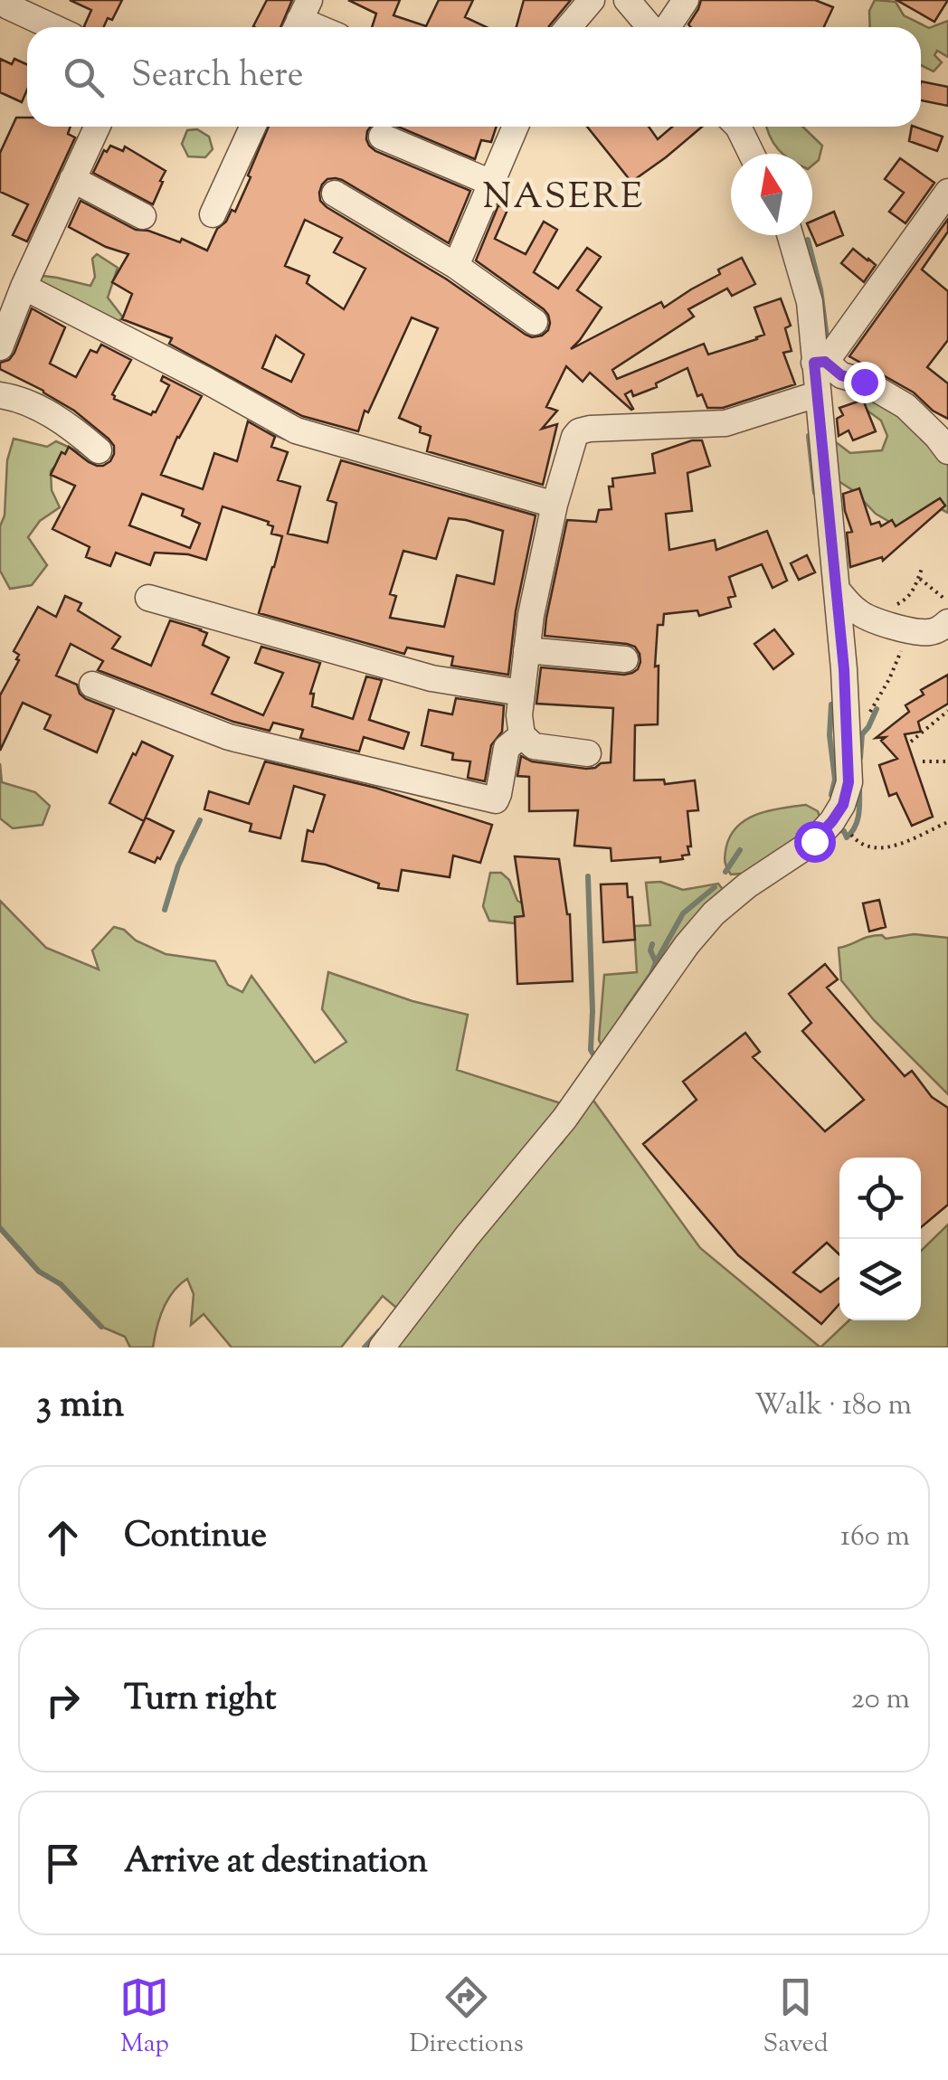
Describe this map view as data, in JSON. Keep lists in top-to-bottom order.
{
  "districts": ["NASERE"],
  "north": "top",
  "page": {
    "search": "Search here",
    "heading": ["3 min", "Walk · 180 m"],
    "list": [
      ["Continue", "160 m"],
      ["Turn right", "20 m"],
      "Arrive at destination"
    ],
    "nav": ["Map", "Directions", "Saved"]
  }
}
